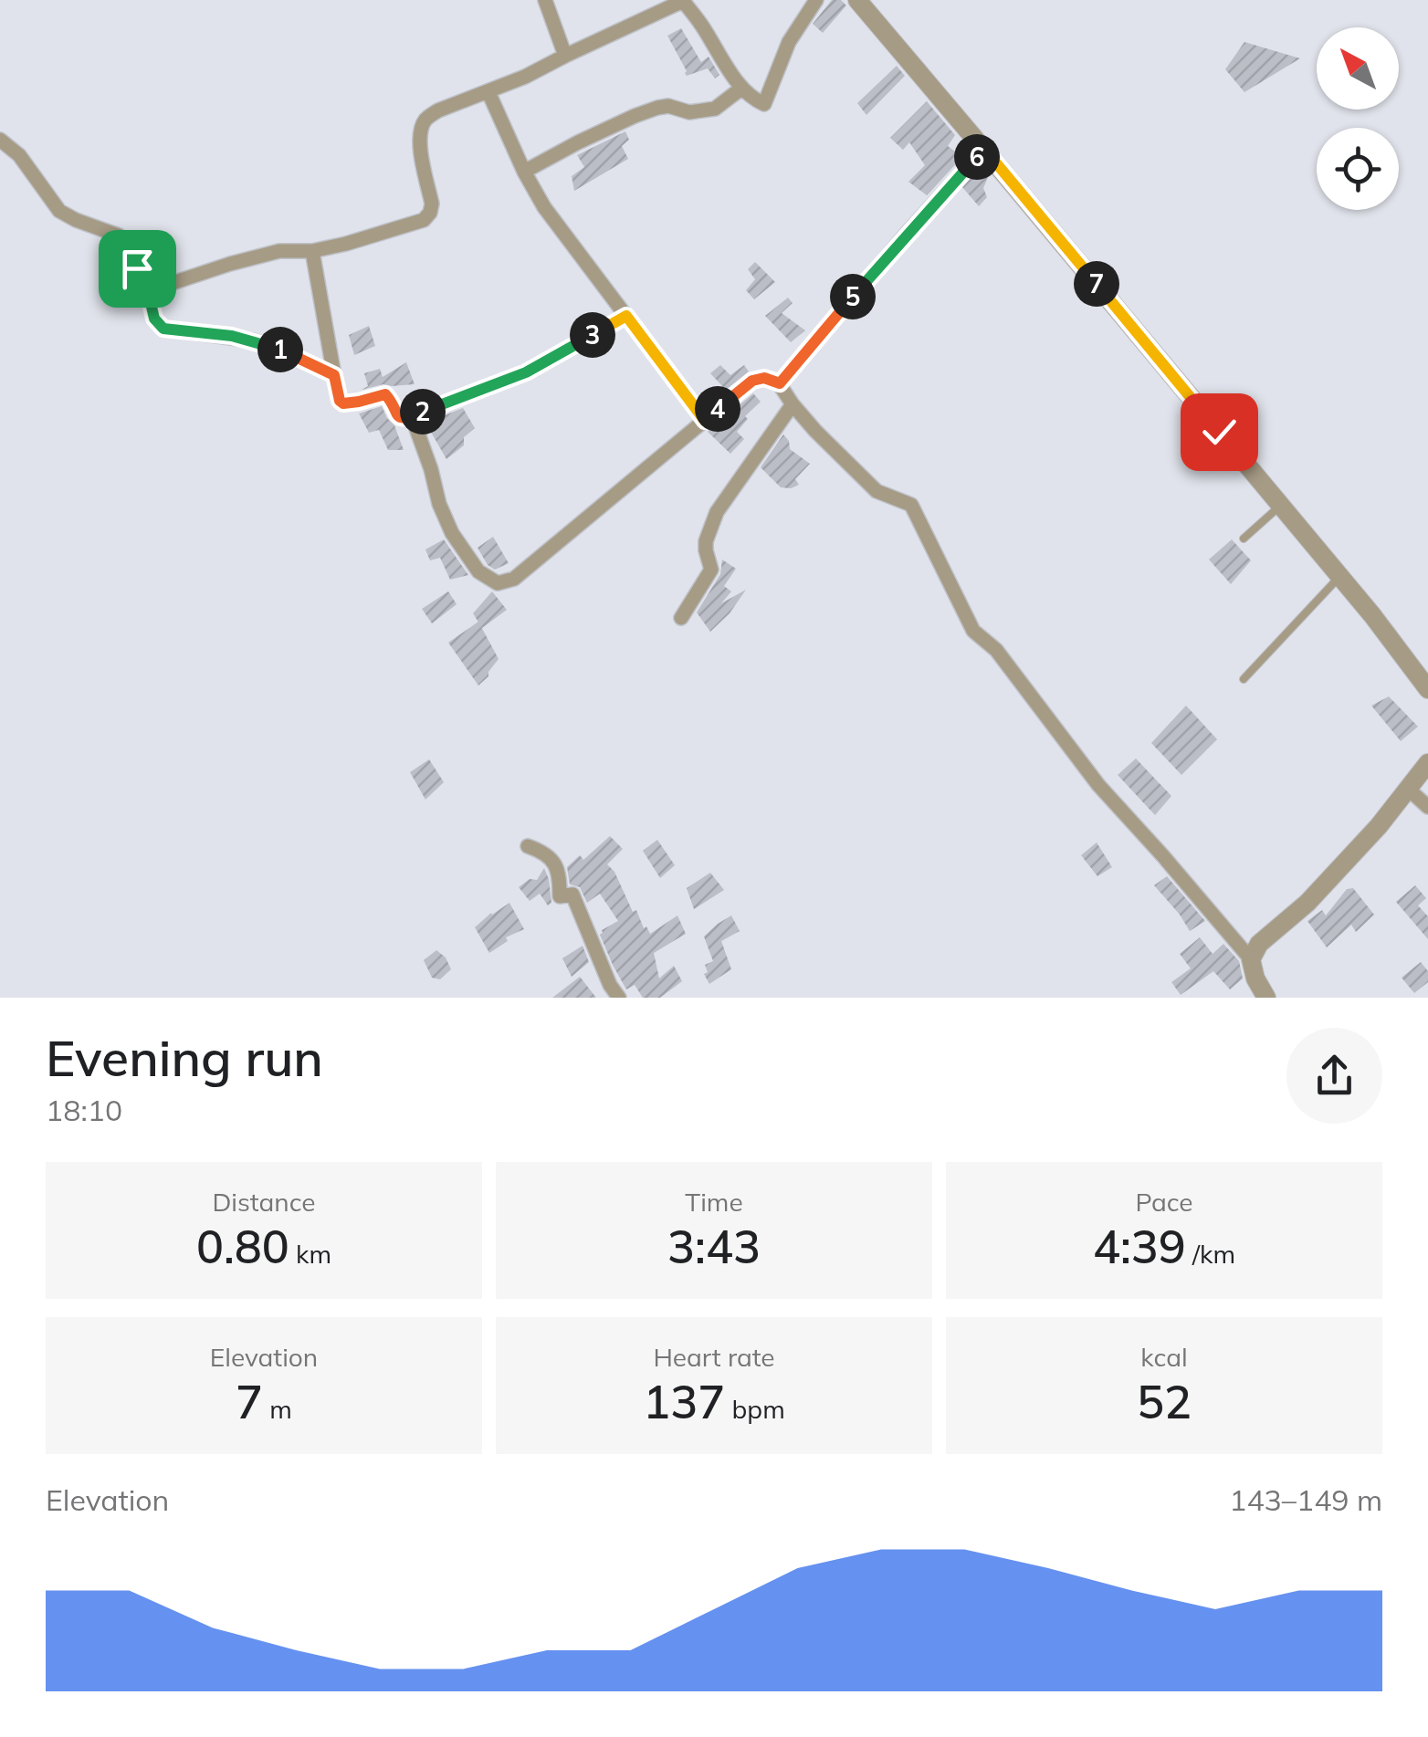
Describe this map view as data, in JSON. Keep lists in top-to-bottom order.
{
  "north": "top left",
  "page": {
    "pins": [
      "6",
      "7",
      "5",
      "3",
      "1",
      "4",
      "2"
    ],
    "heading": ["Evening run", "18:10"],
    "stats": [
      ["Distance", "0.80 km"],
      ["Time", "3:43"],
      ["Pace", "4:39 /km"],
      ["Elevation", "7 m"],
      ["Heart rate", "137 bpm"],
      ["kcal", "52"]
    ],
    "chart": ["Elevation", "143–149 m"]
  }
}
